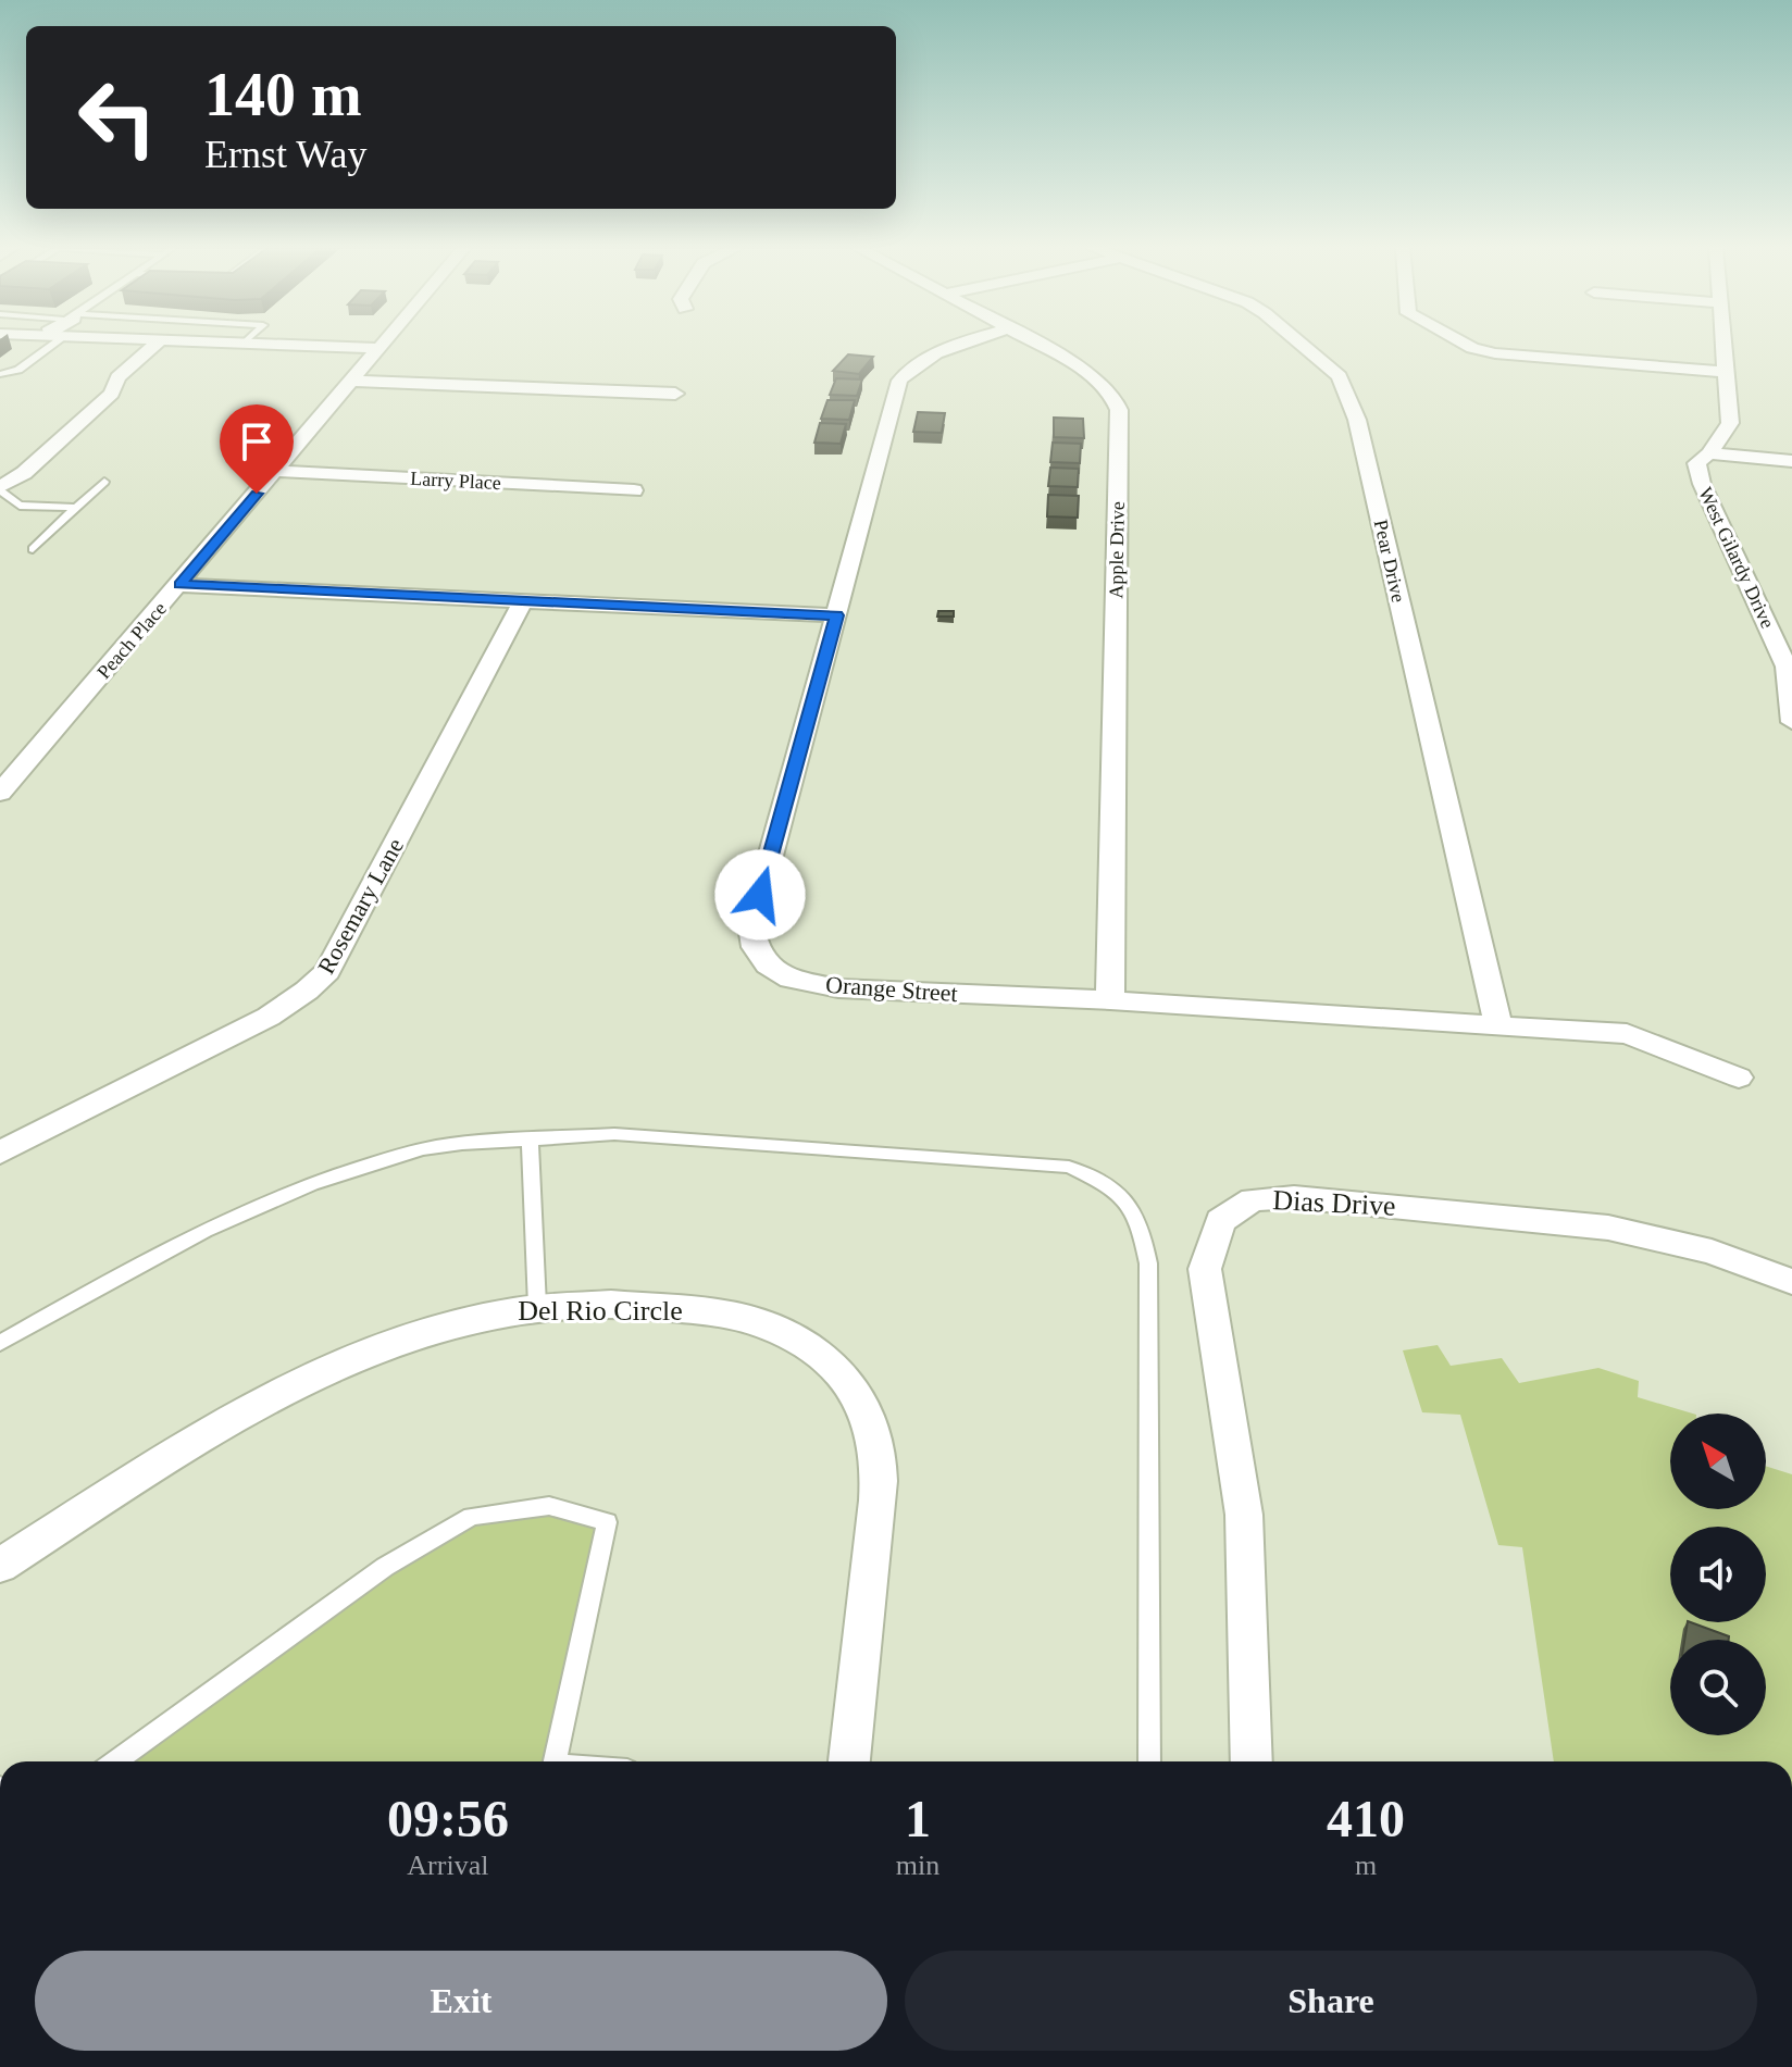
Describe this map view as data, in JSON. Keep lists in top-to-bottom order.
{
  "streets": {
    "street": [
      "Larry Place",
      "Apple Drive",
      "West Gilardy Drive",
      "Pear Drive",
      "Peach Place",
      "Rosemary Lane",
      "Orange Street",
      "Dias Drive",
      "Del Rio Circle"
    ]
  },
  "crossings": [
    ["Larry Place", "Peach Place"],
    ["Apple Drive", "Orange Street"],
    ["Pear Drive", "Orange Street"]
  ],
  "north": "top left",
  "page": {
    "turn": ["140 m", "Ernst Way"],
    "eta": [
      "09:56",
      "Arrival",
      "1",
      "min",
      "410",
      "m"
    ],
    "buttons": ["Exit", "Share"]
  }
}
